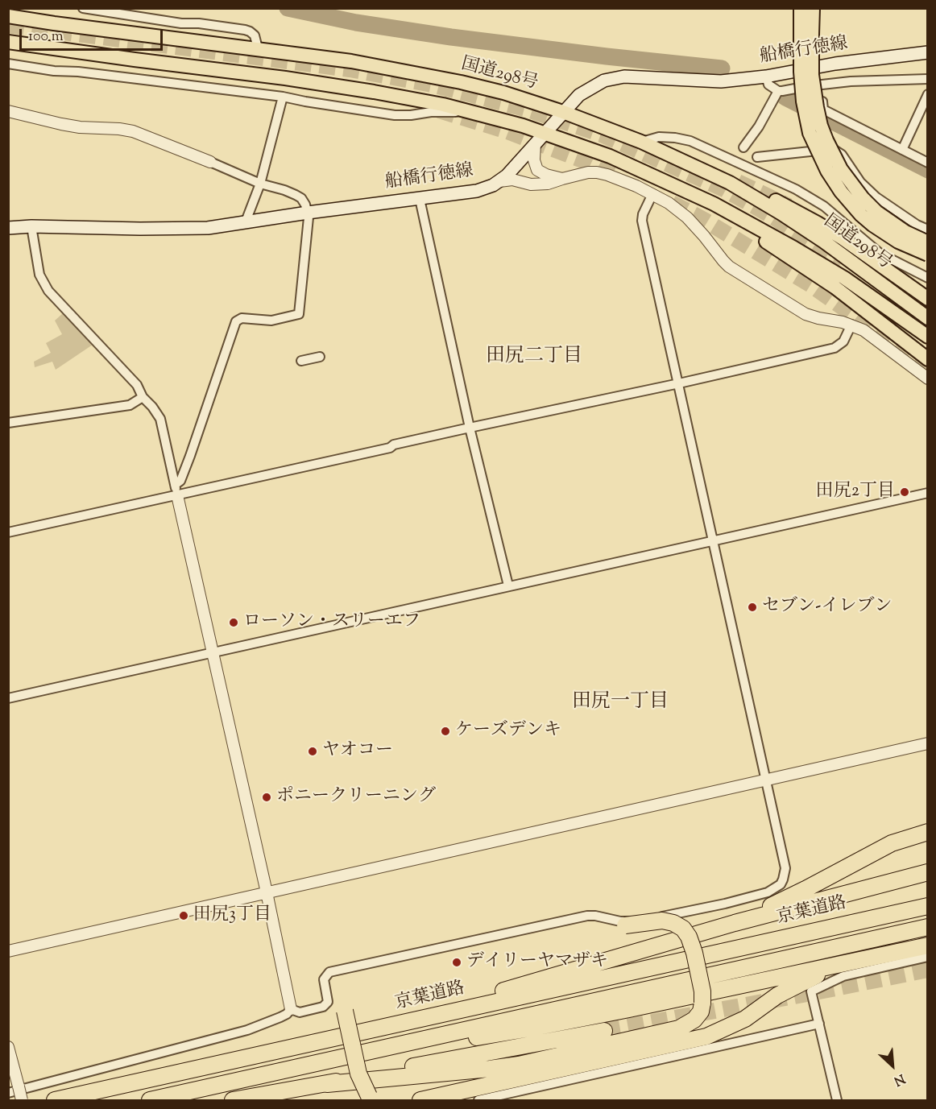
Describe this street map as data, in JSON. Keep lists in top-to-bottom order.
{
  "streets": {
    "highway": ["京葉道路"],
    "main road": ["船橋行徳線", "国道298号"]
  },
  "crossings": [
    ["船橋行徳線", "国道298号"]
  ],
  "districts": ["田尻二丁目", "田尻一丁目"],
  "places": [
    "田尻2丁目",
    "セブン-イレブン",
    "ローソン・スリーエフ",
    "ケーズデンキ",
    "ヤオコー",
    "ポニークリーニング",
    "田尻3丁目",
    "デイリーヤマザキ"
  ],
  "scale_bar": "100 m",
  "north": "bottom right"
}
